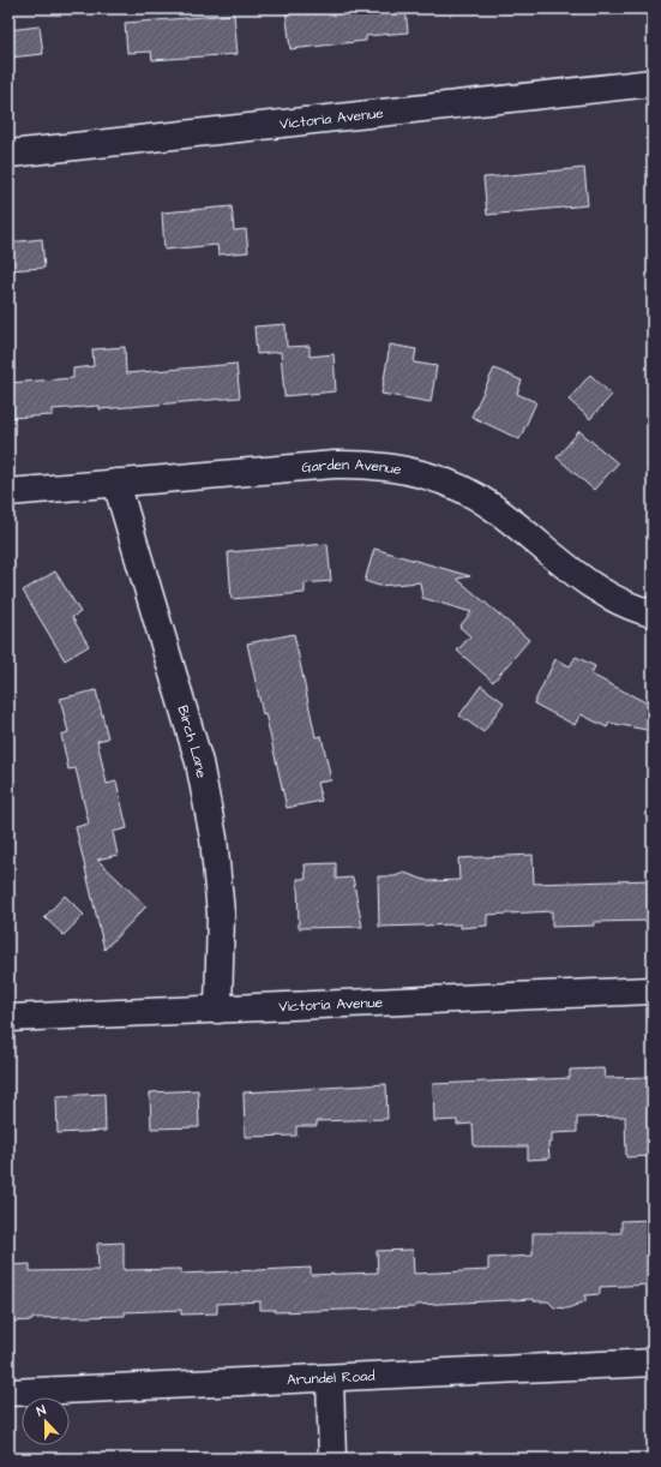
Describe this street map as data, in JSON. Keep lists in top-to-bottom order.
{
  "streets": {
    "street": [
      "Victoria Avenue",
      "Garden Avenue",
      "Birch Lane",
      "Arundel Road"
    ]
  },
  "crossings": [
    ["Victoria Avenue", "Birch Lane"],
    ["Garden Avenue", "Birch Lane"]
  ],
  "north": "top"
}
